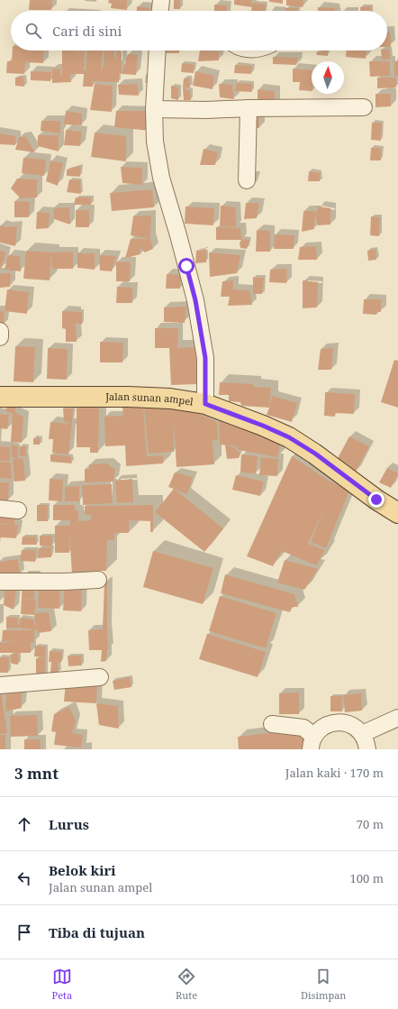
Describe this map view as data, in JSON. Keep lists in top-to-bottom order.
{
  "streets": {
    "main road": ["Jalan sunan ampel"]
  },
  "north": "top",
  "page": {
    "search": "Cari di sini",
    "heading": ["3 mnt", "Jalan kaki · 170 m"],
    "list": [
      ["Lurus", "70 m"],
      ["Belok kiri", "Jalan sunan ampel", "100 m"],
      "Tiba di tujuan"
    ],
    "nav": ["Peta", "Rute", "Disimpan"]
  }
}
